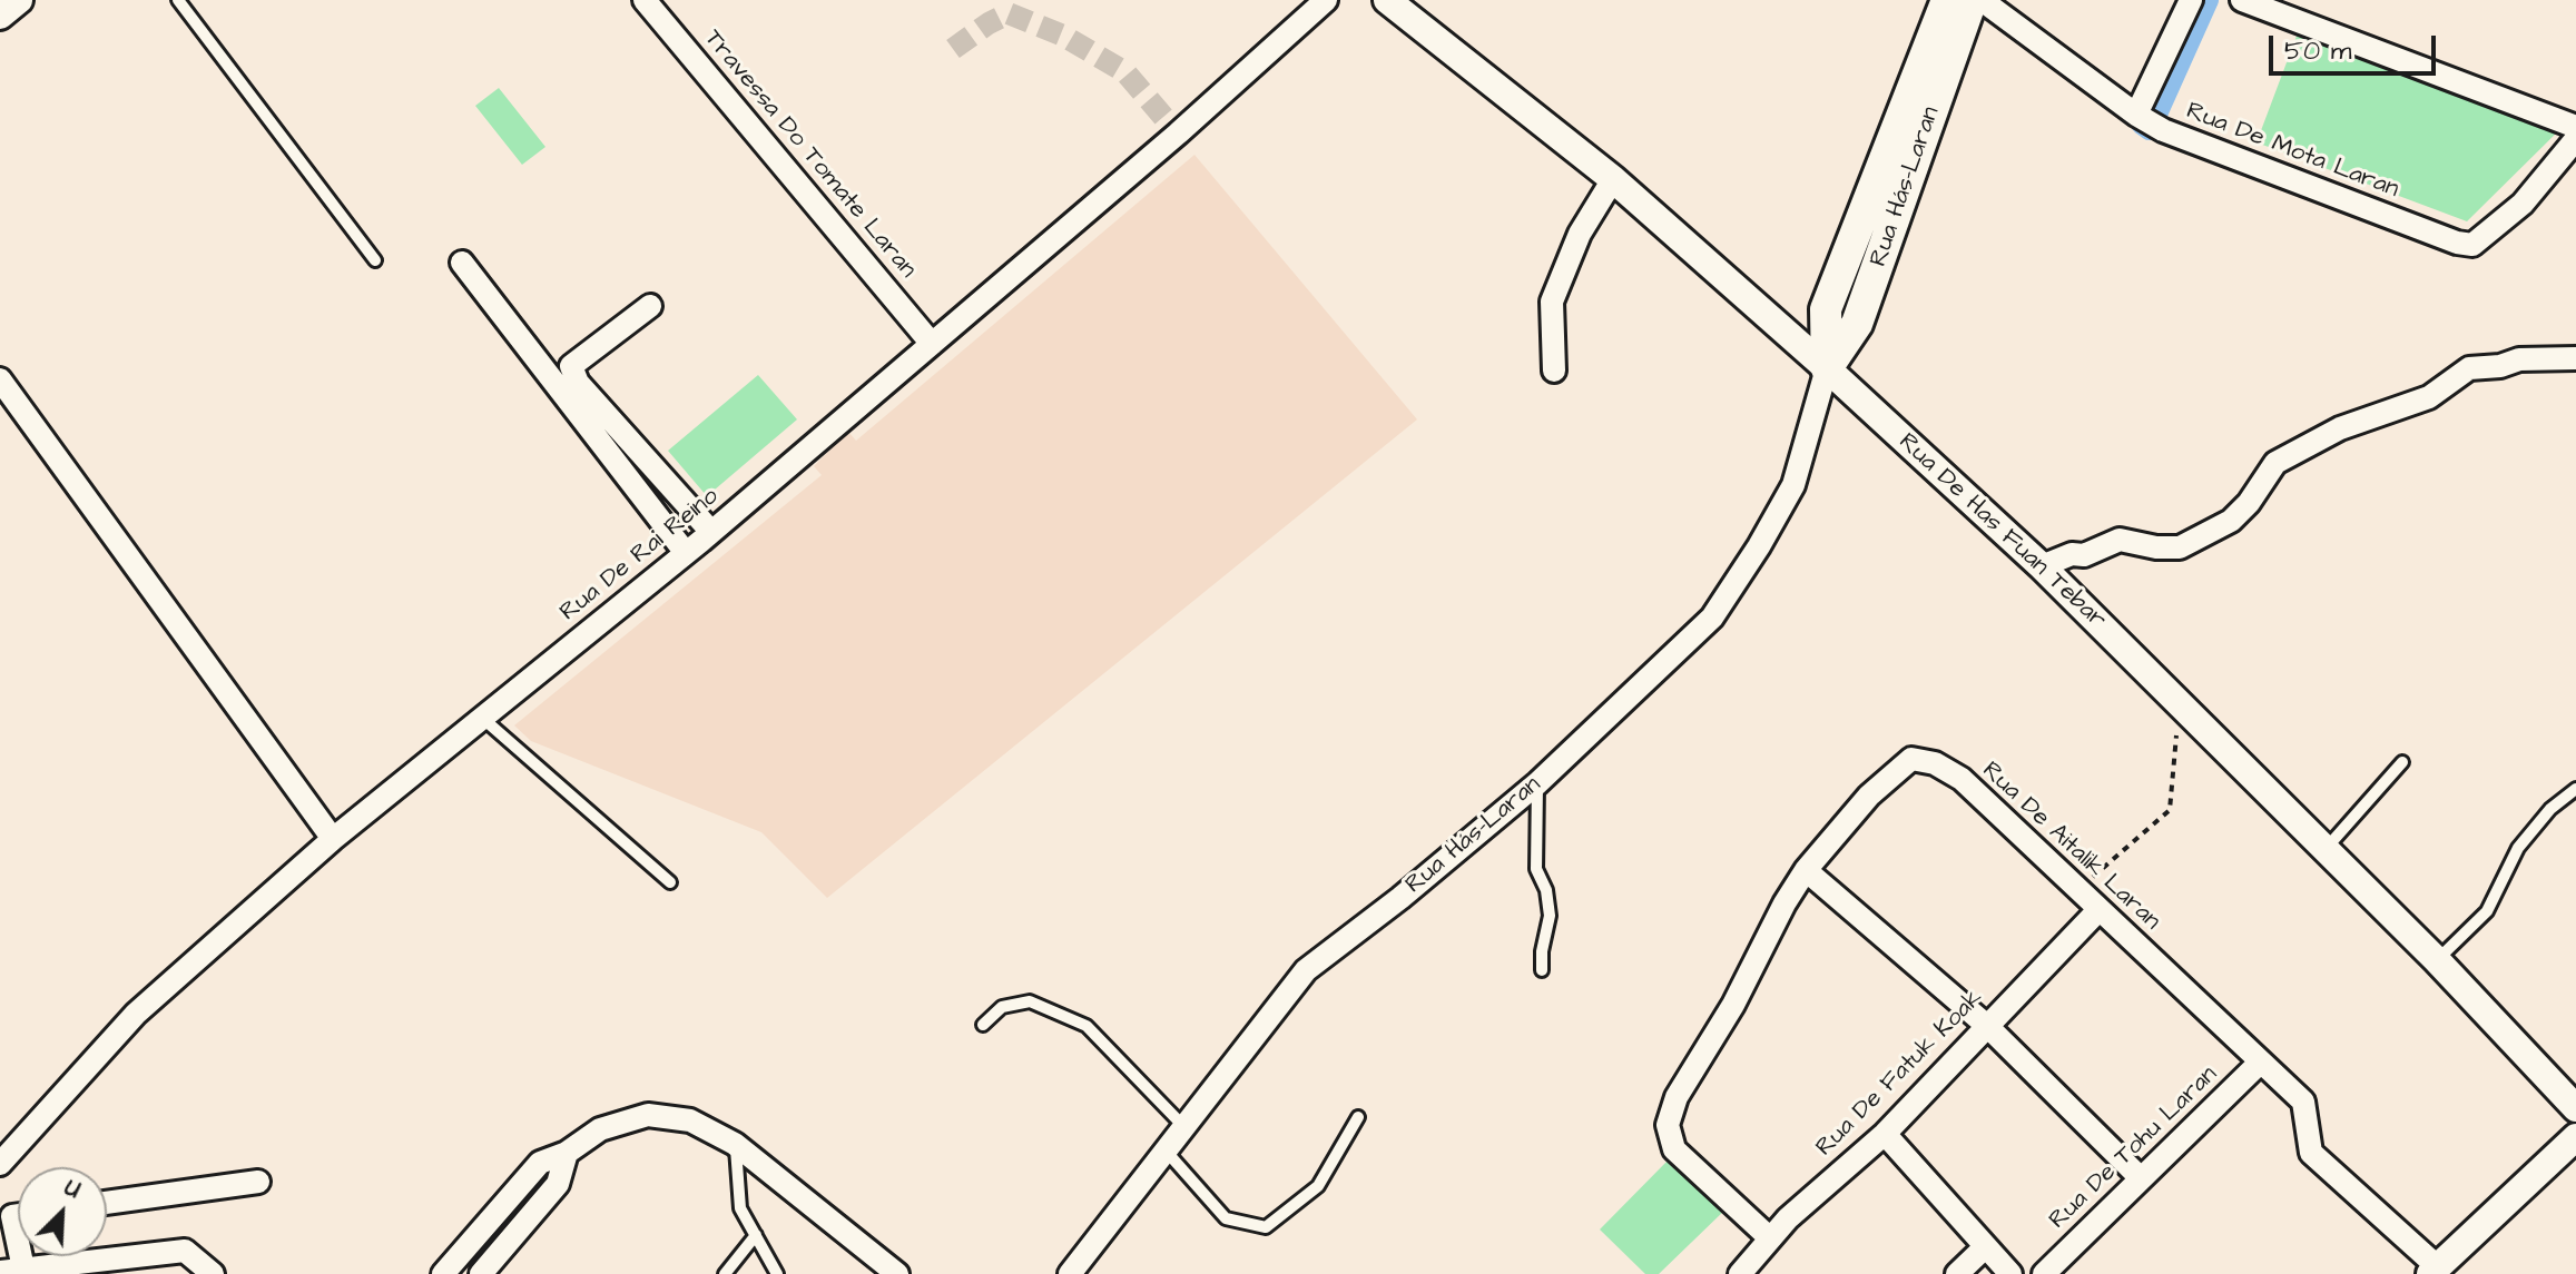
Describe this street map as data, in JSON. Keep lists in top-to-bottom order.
{
  "streets": {
    "main road": ["Rua Hás-Laran"],
    "street": [
      "Rua De Mota Laran",
      "Travessa Do Tomate Laran",
      "Rua De Has Fuan Tebar",
      "Rua De Rai Reino",
      "Rua De Aitalik Laran",
      "Rua De Fatuk Koak",
      "Rua De Tohu Laran"
    ]
  },
  "crossings": [
    ["Travessa Do Tomate Laran", "Rua De Rai Reino"],
    ["Rua Hás-Laran", "Rua De Has Fuan Tebar"],
    ["Rua De Aitalik Laran", "Rua De Fatuk Koak"],
    ["Rua De Aitalik Laran", "Rua De Tohu Laran"]
  ],
  "scale_bar": "50 m",
  "north": "top right"
}
